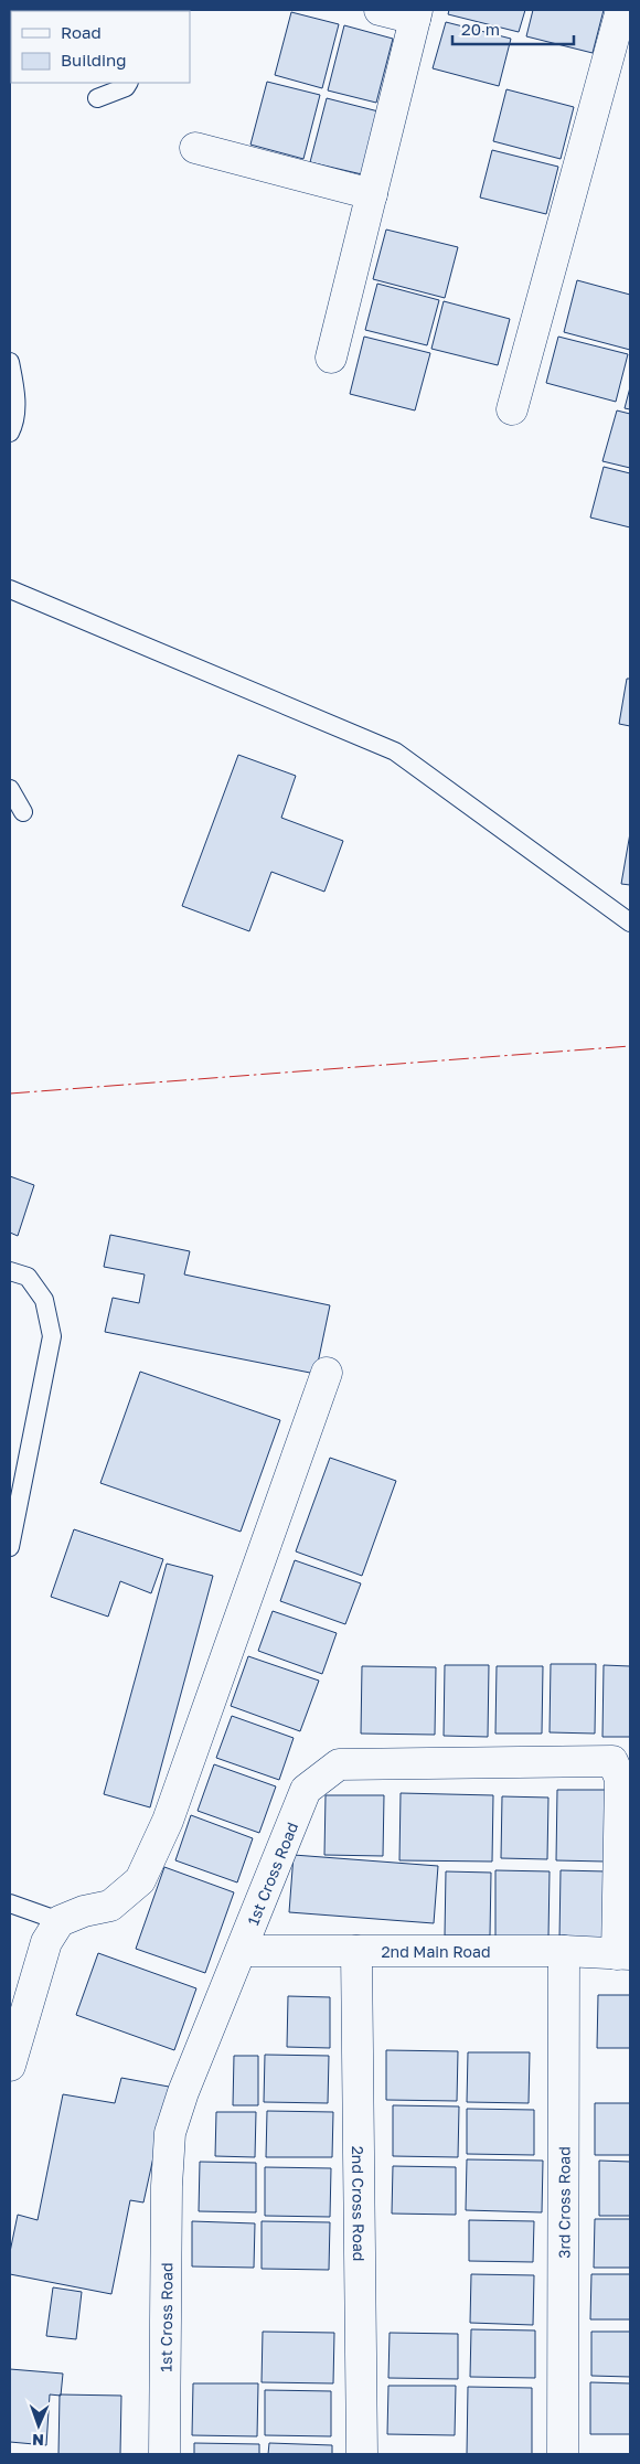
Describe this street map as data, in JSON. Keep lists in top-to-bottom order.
{
  "streets": {
    "street": [
      "1st Cross Road",
      "2nd Main Road",
      "2nd Cross Road",
      "3rd Cross Road"
    ]
  },
  "crossings": [
    ["1st Cross Road", "2nd Main Road"],
    ["2nd Main Road", "2nd Cross Road"],
    ["2nd Main Road", "3rd Cross Road"]
  ],
  "legend": ["Road", "Building"],
  "scale_bar": "20 m",
  "north": "bottom"
}
